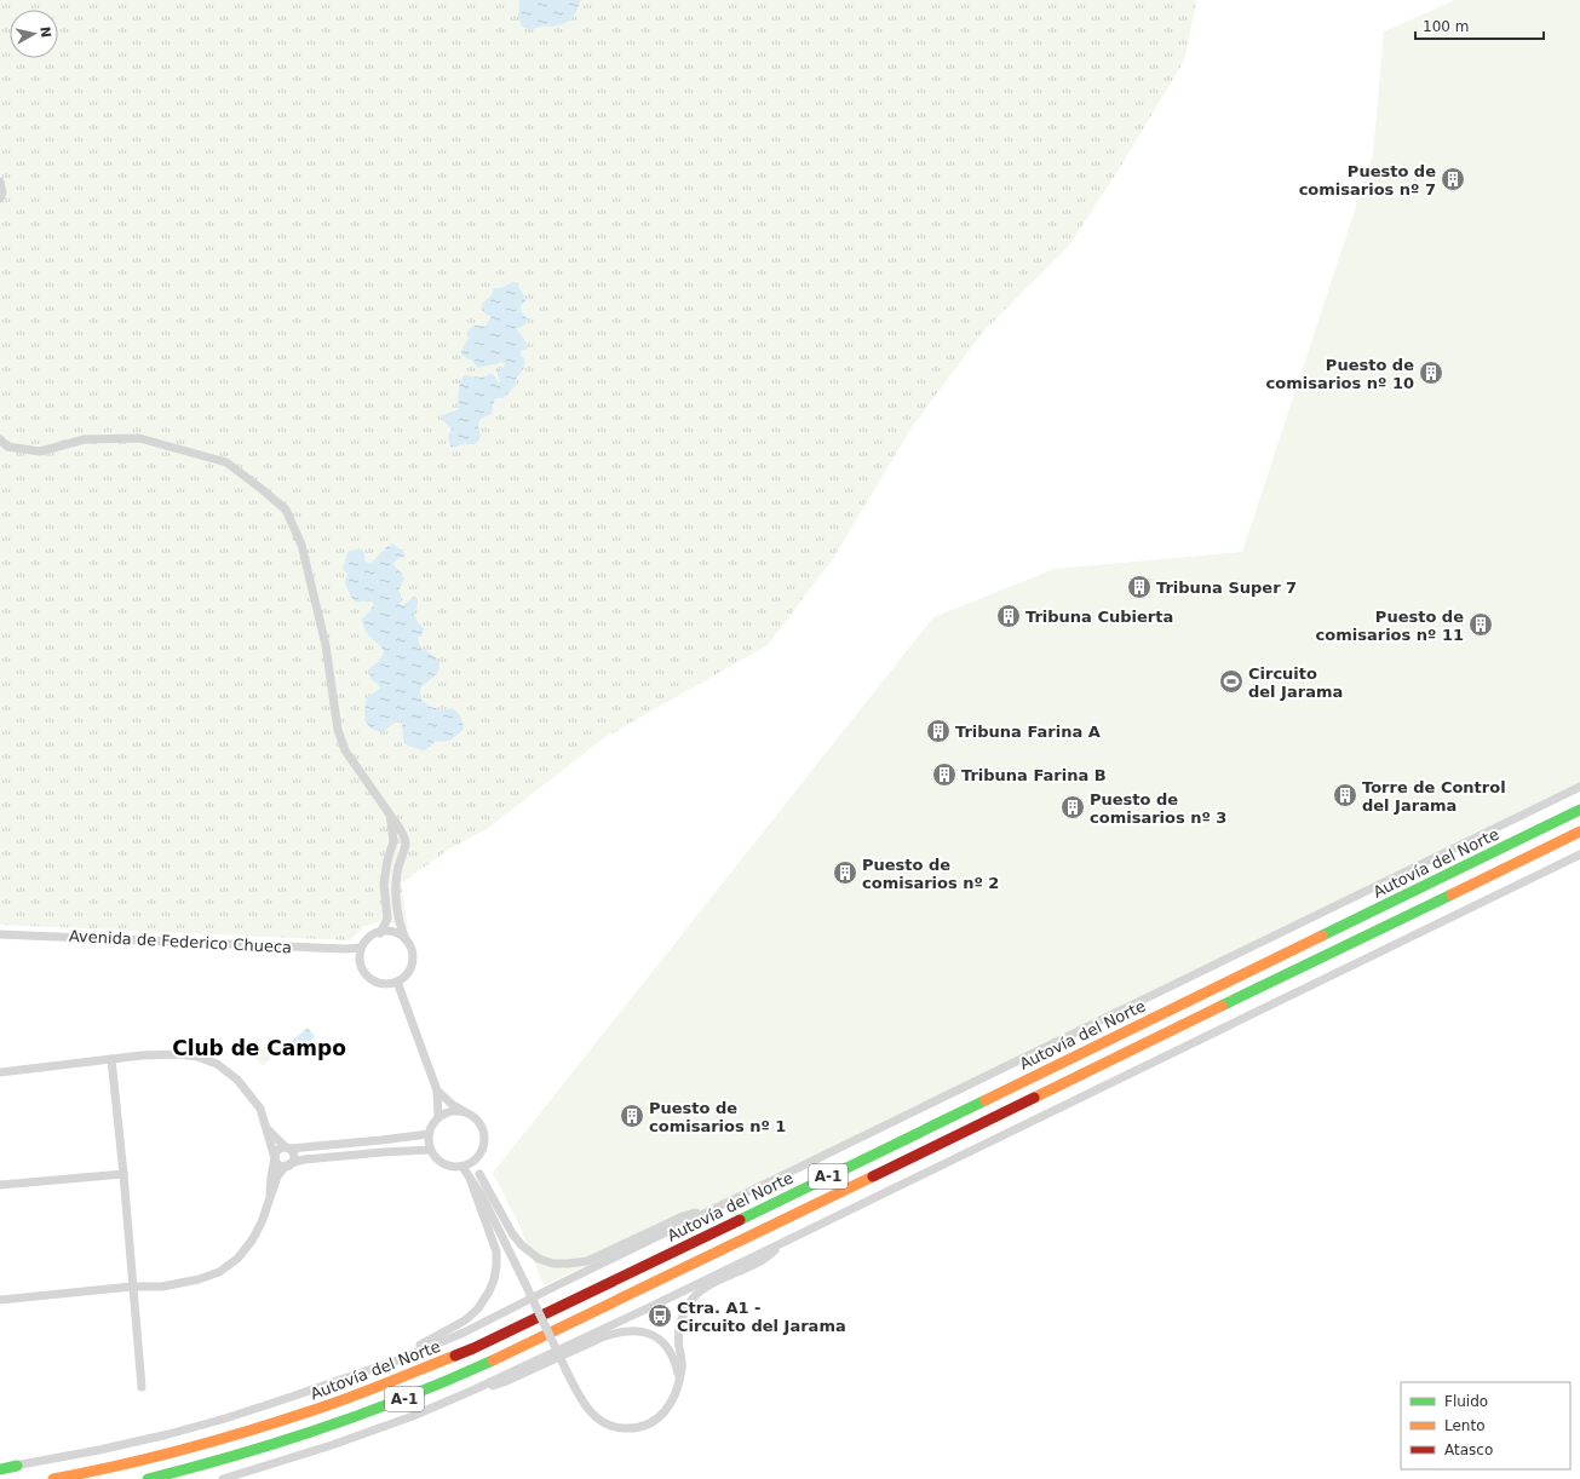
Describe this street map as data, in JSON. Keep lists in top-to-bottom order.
{
  "streets": {
    "highway": ["Autovía del Norte", "A-1"],
    "street": ["Avenida de Federico Chueca"]
  },
  "districts": ["Club de Campo"],
  "places": {
    "building": [
      "Puesto de comisarios nº 7",
      "Puesto de comisarios nº 10",
      "Tribuna Super 7",
      "Tribuna Cubierta",
      "Puesto de comisarios nº 11",
      "Tribuna Farina A",
      "Tribuna Farina B",
      "Torre de Control del Jarama",
      "Puesto de comisarios nº 3",
      "Puesto de comisarios nº 2",
      "Puesto de comisarios nº 1"
    ],
    "sports": ["Circuito del Jarama"],
    "bus stop": ["Ctra. A1 - Circuito del Jarama"]
  },
  "legend": ["Fluido", "Lento", "Atasco"],
  "scale_bar": "100 m",
  "north": "right"
}
